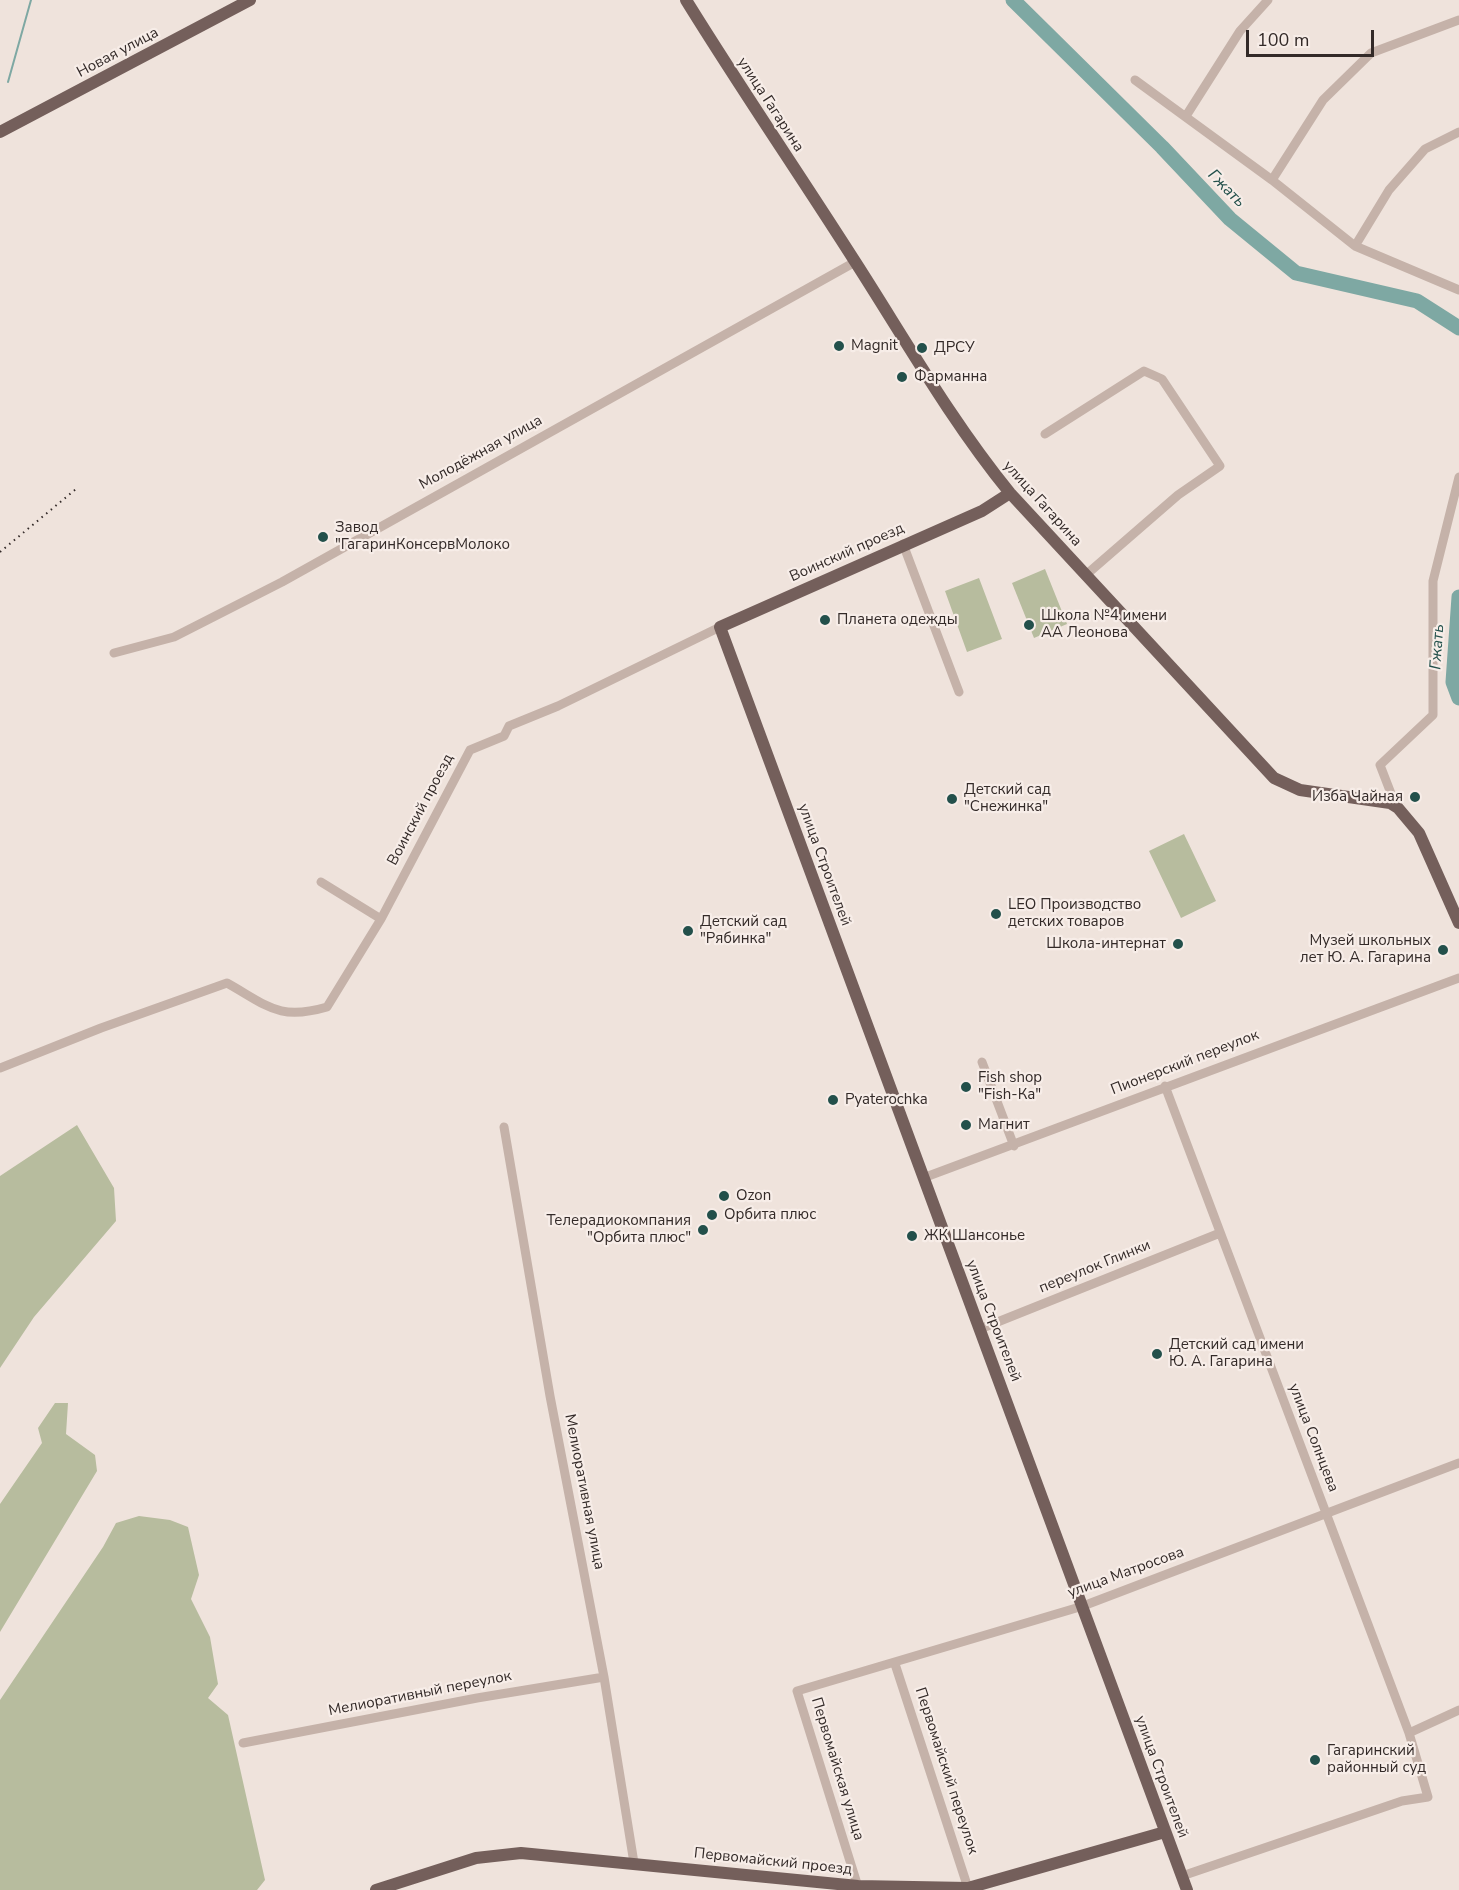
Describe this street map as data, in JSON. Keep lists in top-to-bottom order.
{
  "streets": {
    "main road": [
      "Новая улица",
      "улица Гагарина",
      "Воинский проезд",
      "улица Строителей",
      "Первомайский проезд"
    ],
    "street": [
      "Молодёжная улица",
      "Пионерский переулок",
      "переулок Глинки",
      "улица Солнцева",
      "Мелиоративная улица",
      "улица Матросова",
      "Мелиоративный переулок",
      "Первомайская улица",
      "Первомайский переулок"
    ]
  },
  "crossings": [
    ["улица Гагарина", "Молодёжная улица"],
    ["улица Гагарина", "Воинский проезд"],
    ["Воинский проезд", "улица Строителей"],
    ["улица Строителей", "Пионерский переулок"],
    ["улица Строителей", "переулок Глинки"],
    ["улица Строителей", "улица Солнцева"],
    ["улица Строителей", "улица Матросова"],
    ["улица Строителей", "Первомайский проезд"],
    ["Пионерский переулок", "улица Солнцева"],
    ["переулок Глинки", "улица Солнцева"],
    ["улица Солнцева", "улица Матросова"],
    ["Мелиоративная улица", "Мелиоративный переулок"],
    ["Мелиоративная улица", "Первомайский проезд"],
    ["улица Матросова", "Первомайская улица"],
    ["улица Матросова", "Первомайский переулок"],
    ["Первомайская улица", "Первомайский проезд"],
    ["Первомайский переулок", "Первомайский проезд"]
  ],
  "water": ["Гжать"],
  "places": [
    "Magnit",
    "ДРСУ",
    "Фарманна",
    "Завод \"ГагаринКонсервМолоко",
    "Планета одежды",
    "Школа №4 имени АА Леонова",
    "Изба Чайная",
    "Детский сад \"Снежинка\"",
    "LEO Производство детских товаров",
    "Детский сад \"Рябинка\"",
    "Школа-интернат",
    "Музей школьных лет Ю. А. Гагарина",
    "Fish shop \"Fish-Ка\"",
    "Pyaterochka",
    "Магнит",
    "Ozon",
    "Орбита плюс",
    "Телерадиокомпания \"Орбита плюс\"",
    "ЖК Шансонье",
    "Детский сад имени Ю. А. Гагарина",
    "Гагаринский районный суд"
  ],
  "scale_bar": "100 m"
}
